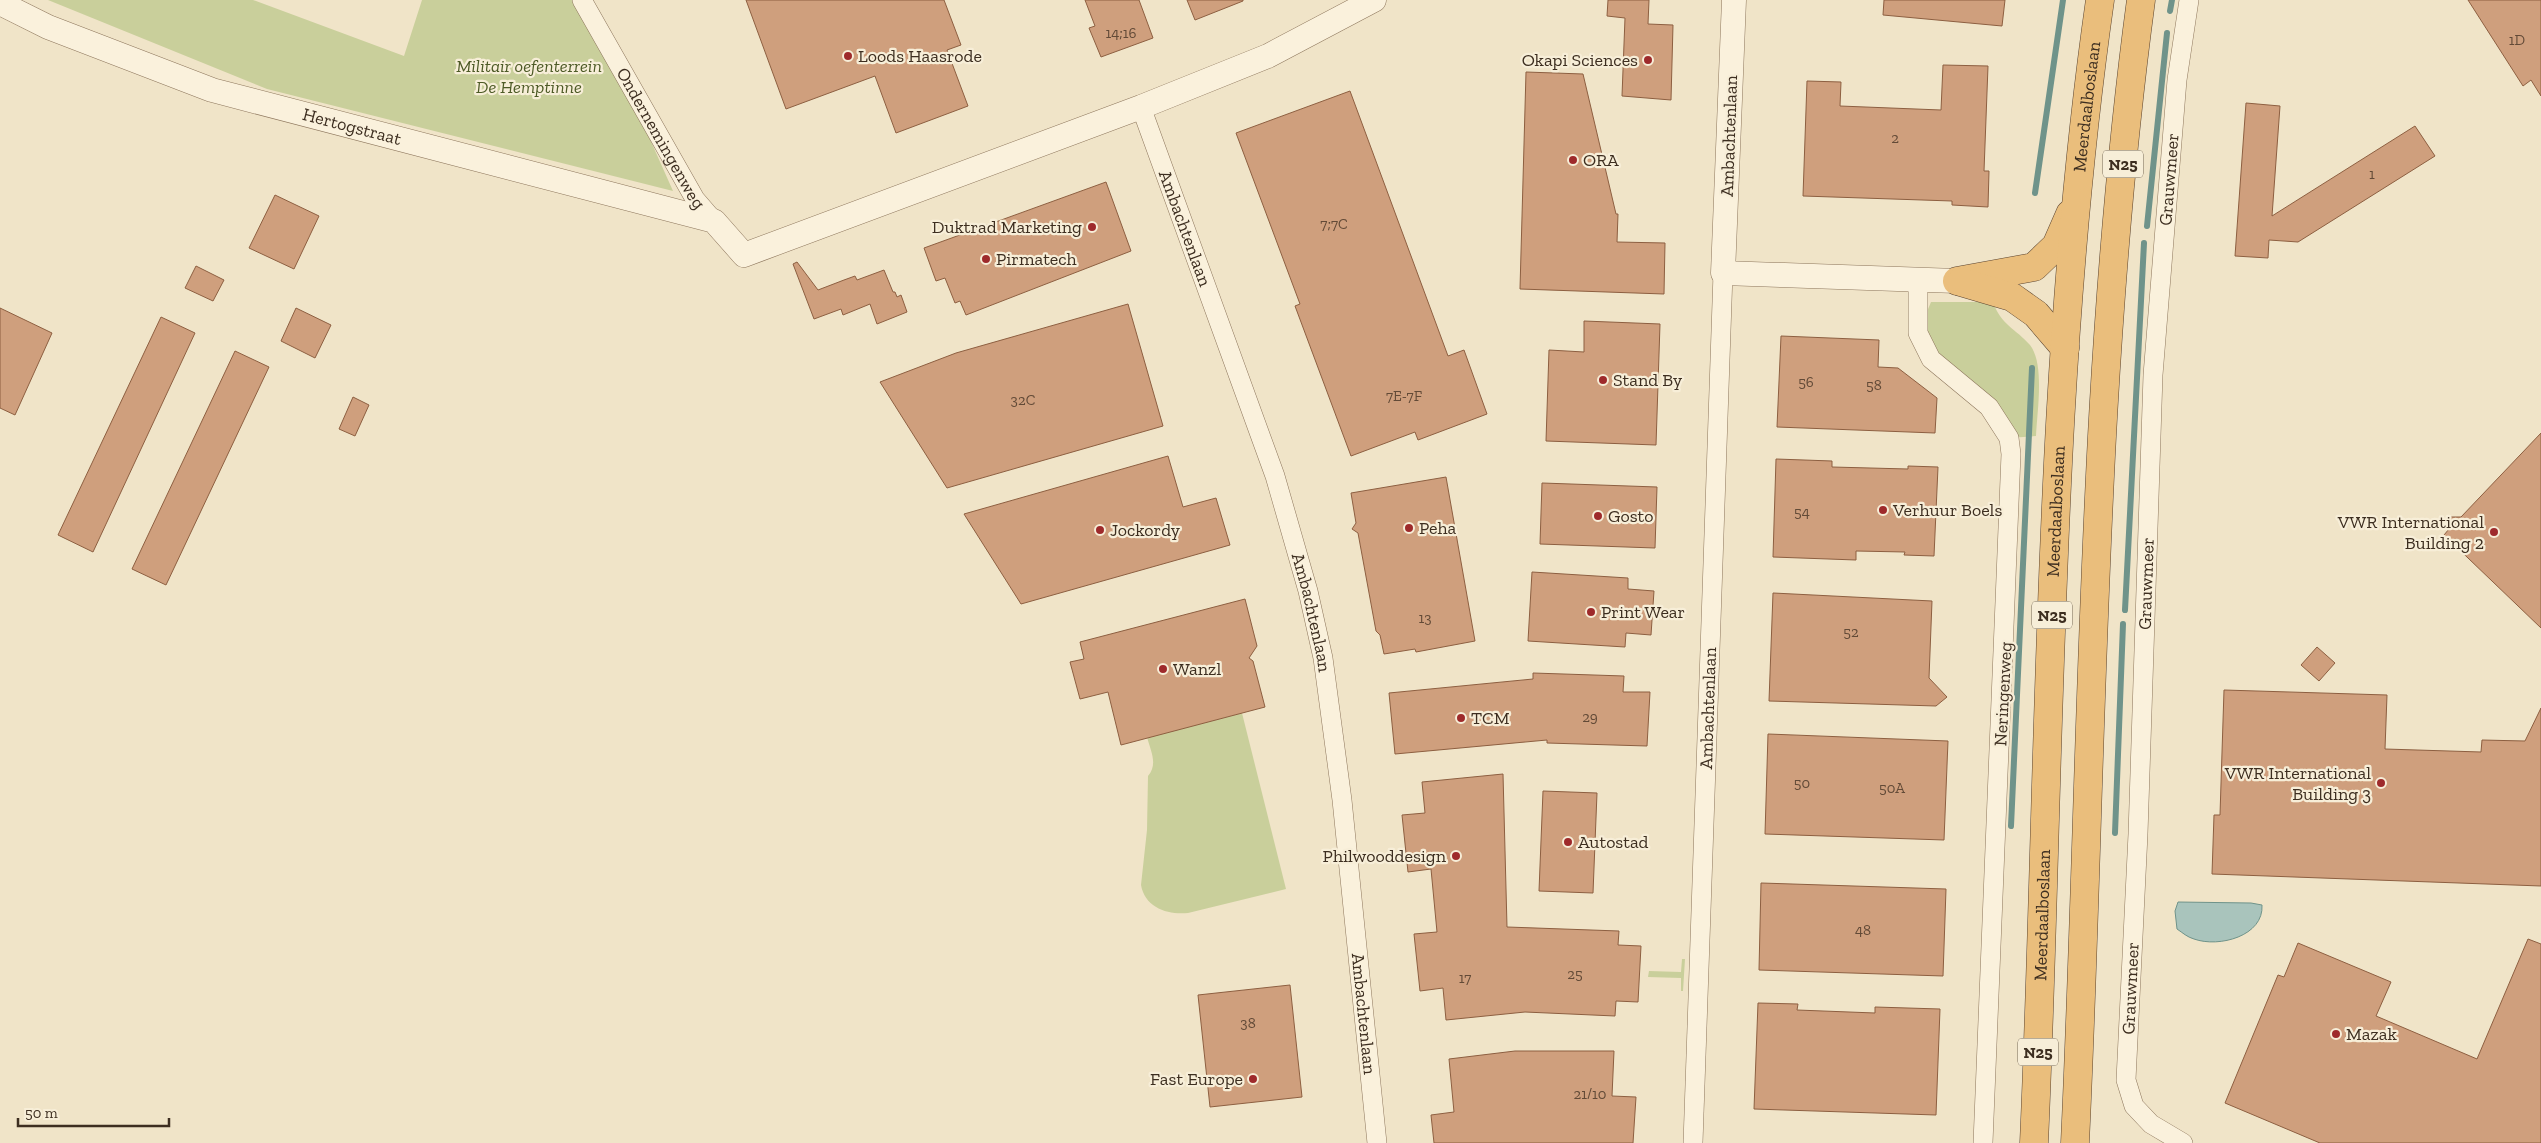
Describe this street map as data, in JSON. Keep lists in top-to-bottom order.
{
  "streets": {
    "highway": ["Meerdaalboslaan", "N25"],
    "street": [
      "Hertogstraat",
      "Ambachtenlaan",
      "Ondernemingenweg",
      "Grauwmeer",
      "Neringenweg"
    ]
  },
  "crossings": [
    ["Hertogstraat", "Ondernemingenweg"]
  ],
  "parks": ["Militair oefenterrein De Hemptinne"],
  "places": [
    "Loods Haasrode",
    "Okapi Sciences",
    "ORA",
    "Duktrad Marketing",
    "Pirmatech",
    "Stand By",
    "Verhuur Boels",
    "Gosto",
    "Peha",
    "Jockordy",
    "VWR International Building 2",
    "Print Wear",
    "Wanzl",
    "TCM",
    "VWR International Building 3",
    "Autostad",
    "Philwooddesign",
    "Mazak",
    "Fast Europe"
  ],
  "house_numbers": [
    "14;16",
    "1D",
    "2",
    "1",
    "7;7C",
    "56",
    "58",
    "7E-7F",
    "32C",
    "54",
    "13",
    "52",
    "29",
    "50",
    "50A",
    "48",
    "25",
    "17",
    "38",
    "21/10"
  ],
  "scale_bar": "50 m"
}
